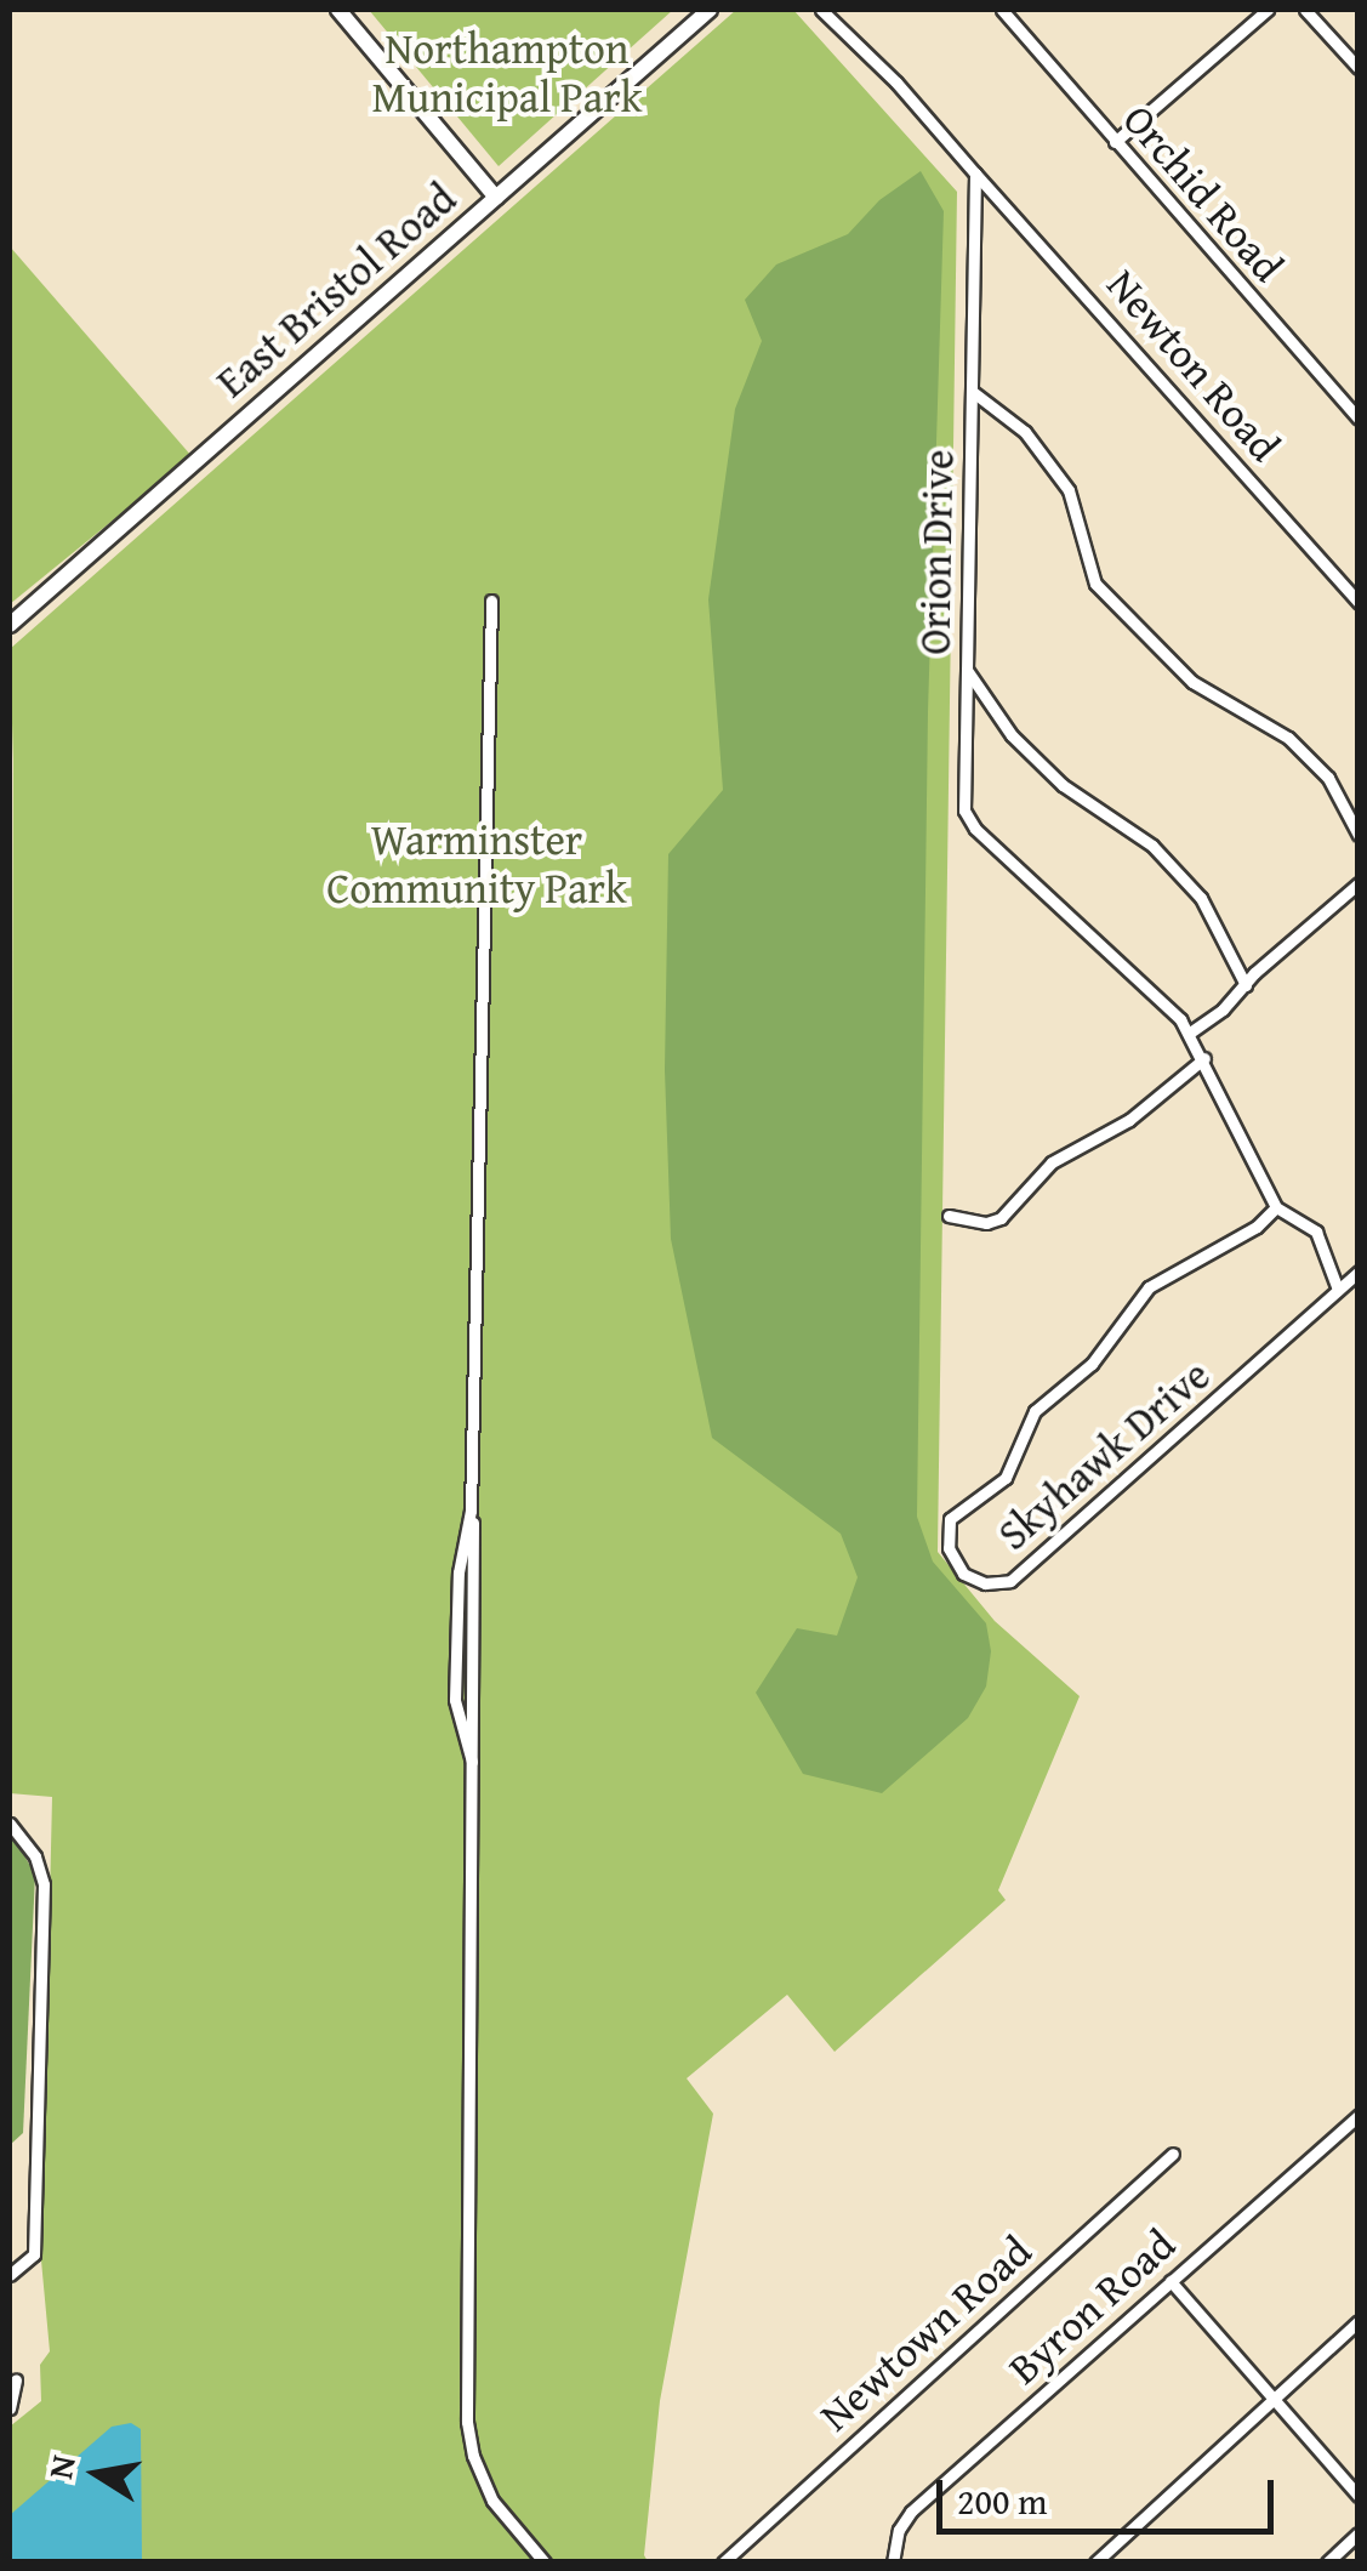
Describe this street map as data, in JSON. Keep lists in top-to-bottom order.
{
  "streets": {
    "main road": ["East Bristol Road"],
    "street": [
      "Orchid Road",
      "Newton Road",
      "Orion Drive",
      "Skyhawk Drive",
      "Byron Road",
      "Newtown Road"
    ]
  },
  "crossings": [
    ["Newton Road", "Orion Drive"]
  ],
  "parks": ["Northampton Municipal Park", "Warminster Community Park"],
  "scale_bar": "200 m",
  "north": "left"
}
